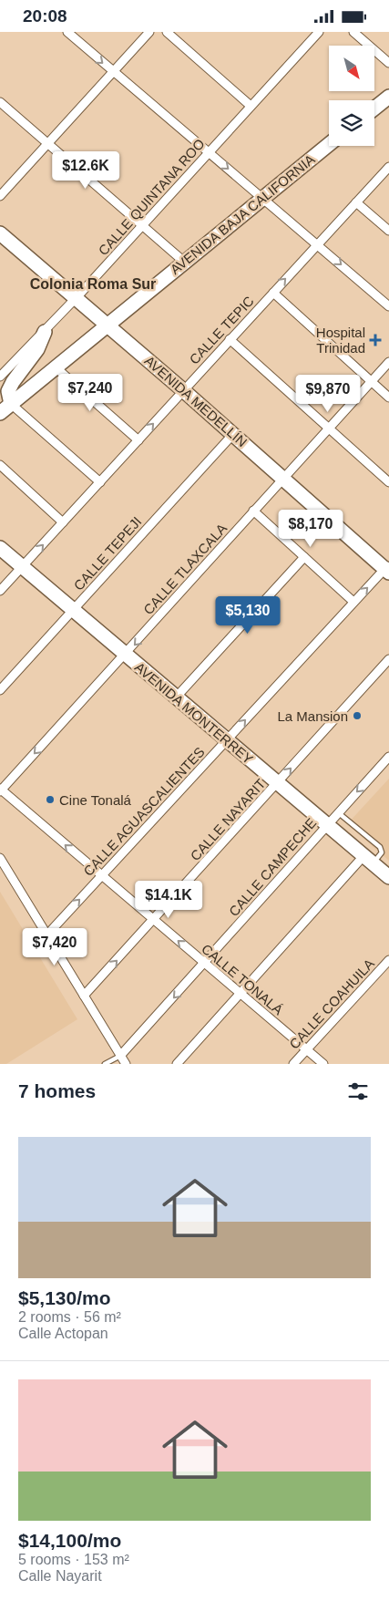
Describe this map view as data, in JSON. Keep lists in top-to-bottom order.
{
  "streets": {
    "main road": ["AVENIDA BAJA CALIFORNIA", "AVENIDA MEDELLÍN", "AVENIDA MONTERREY"],
    "street": [
      "CALLE QUINTANA ROO",
      "CALLE TEPIC",
      "CALLE TEPEJI",
      "CALLE TLAXCALA",
      "CALLE AGUASCALIENTES",
      "CALLE NAYARIT",
      "CALLE CAMPECHE",
      "CALLE TONALÁ",
      "CALLE COAHUILA"
    ]
  },
  "crossings": [
    ["CALLE QUINTANA ROO", "AVENIDA MEDELLÍN"],
    ["AVENIDA BAJA CALIFORNIA", "AVENIDA MEDELLÍN"],
    ["CALLE TEPIC", "AVENIDA MEDELLÍN"],
    ["CALLE TEPIC", "AVENIDA MONTERREY"],
    ["AVENIDA MEDELLÍN", "CALLE TEPEJI"],
    ["AVENIDA MEDELLÍN", "CALLE TLAXCALA"],
    ["AVENIDA MEDELLÍN", "CALLE AGUASCALIENTES"],
    ["CALLE TEPEJI", "AVENIDA MONTERREY"],
    ["CALLE TLAXCALA", "AVENIDA MONTERREY"],
    ["CALLE TLAXCALA", "CALLE TONALÁ"],
    ["AVENIDA MONTERREY", "CALLE AGUASCALIENTES"],
    ["AVENIDA MONTERREY", "CALLE NAYARIT"],
    ["AVENIDA MONTERREY", "CALLE CAMPECHE"],
    ["CALLE AGUASCALIENTES", "CALLE TONALÁ"],
    ["CALLE NAYARIT", "CALLE TONALÁ"],
    ["CALLE CAMPECHE", "CALLE TONALÁ"],
    ["CALLE TONALÁ", "CALLE COAHUILA"]
  ],
  "one_way": ["CALLE NAYARIT"],
  "districts": ["Colonia Roma Sur"],
  "places": {
    "health": ["Hospital Trinidad"],
    "other": ["La Mansion", "Cine Tonalá"]
  },
  "north": "bottom right",
  "page": {
    "status": "20:08",
    "price": [
      "$12.6K",
      "$7,240",
      "$9,870",
      "$8,170",
      "$5,130",
      "$14.1K",
      "$7,420"
    ],
    "heading": "7 homes",
    "list": [
      {
        "name": "$5,130/mo",
        "note": "2 rooms · 56 m² · Calle Actopan"
      },
      {
        "name": "$14,100/mo",
        "note": "5 rooms · 153 m² · Calle Nayarit"
      }
    ]
  }
}
